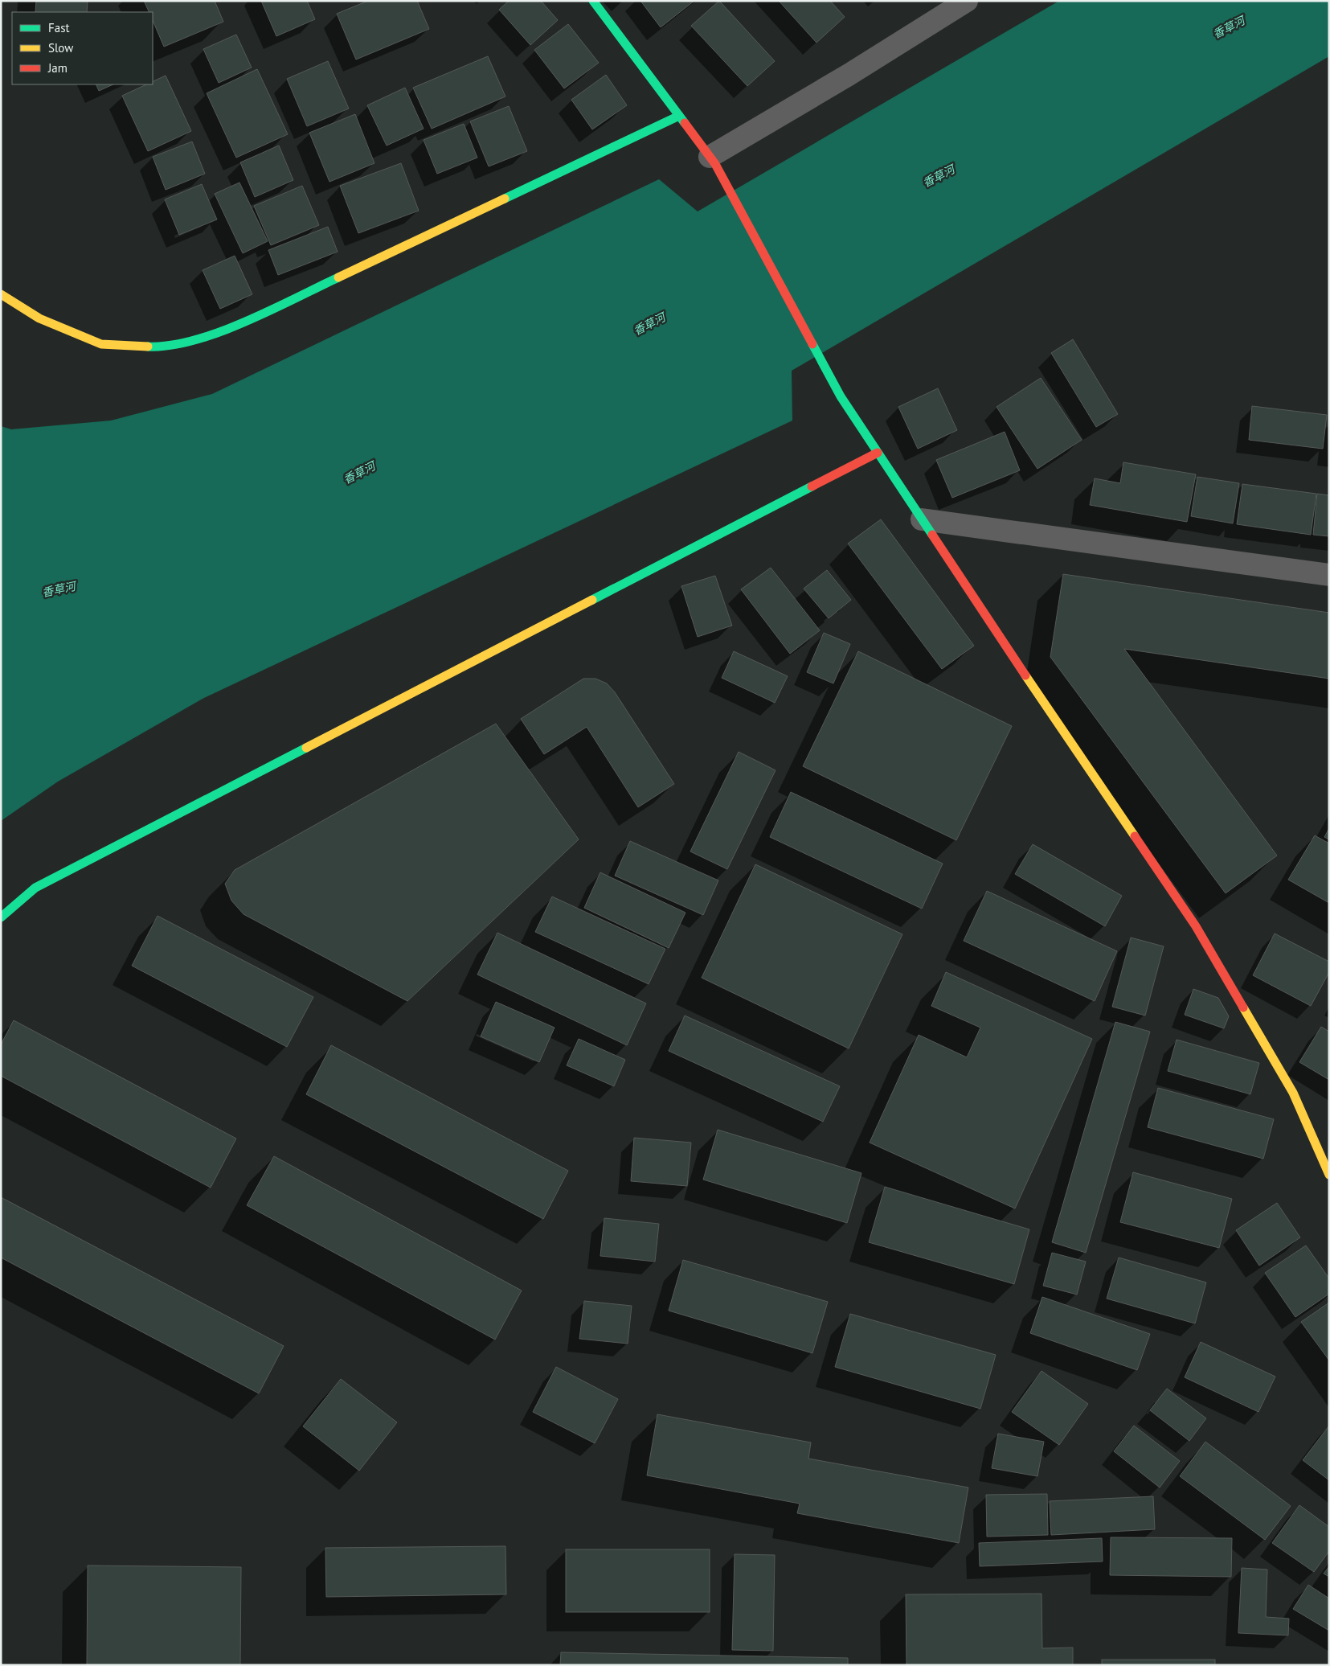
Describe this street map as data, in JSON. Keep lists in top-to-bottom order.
{
  "water": ["香草河"],
  "legend": ["Fast", "Slow", "Jam"]
}
